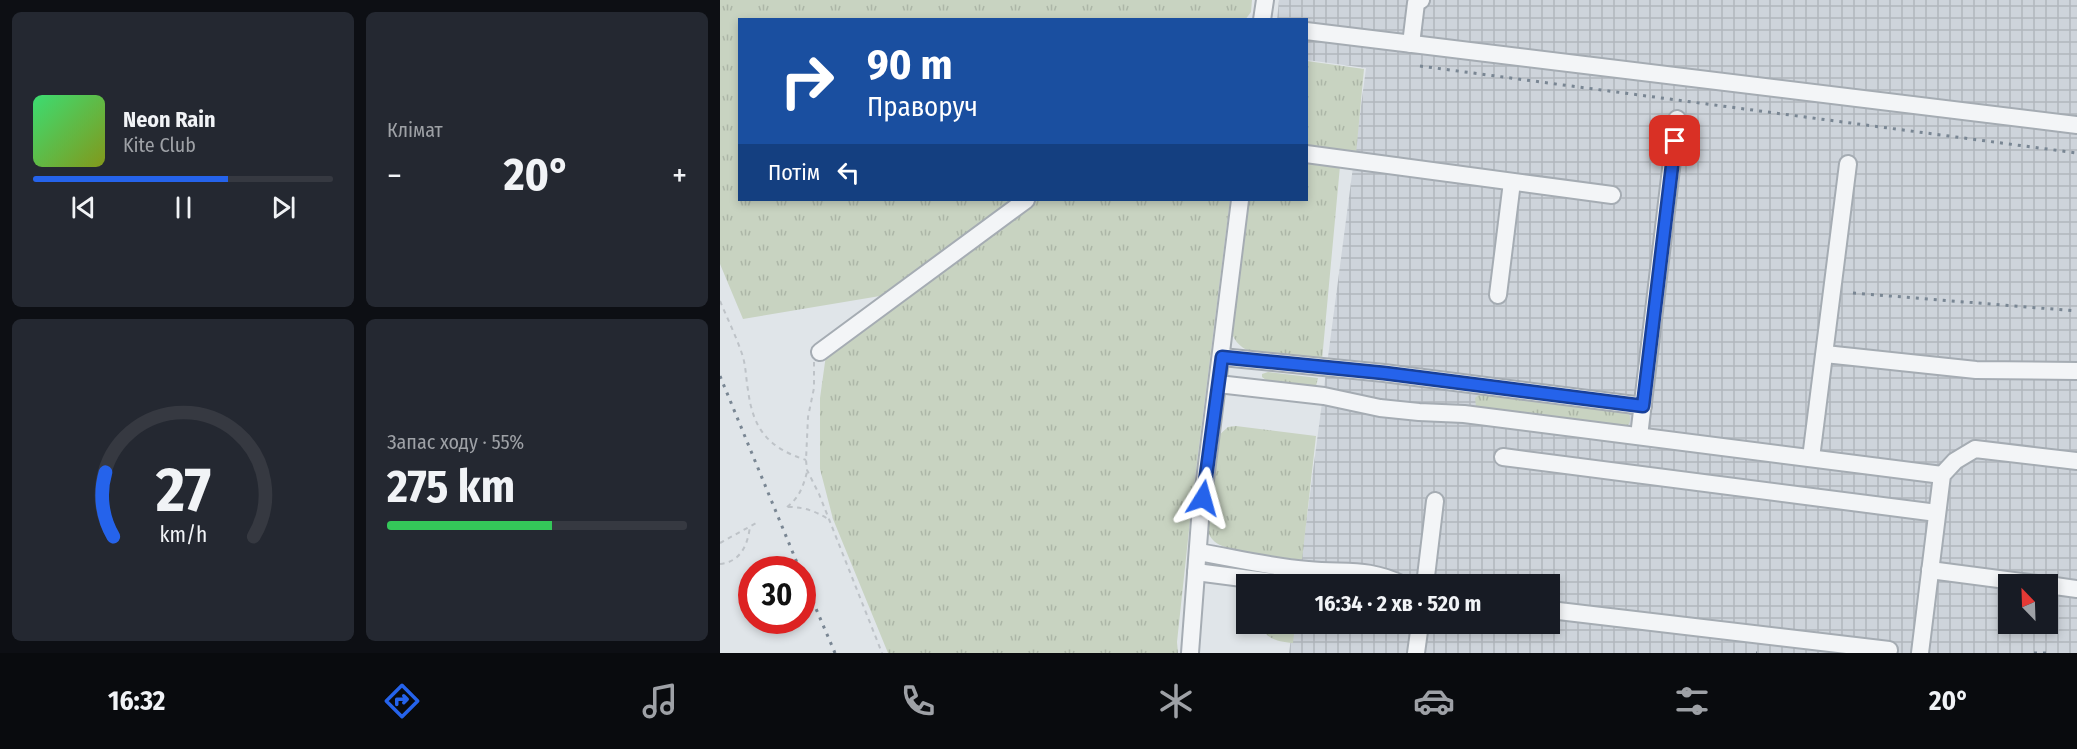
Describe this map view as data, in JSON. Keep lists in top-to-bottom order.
{
  "north": "top left",
  "page": {
    "tile": [
      "Клімат",
      ["Запас ходу · 55%", "275 km"]
    ],
    "turn": ["90 m", "Праворуч"],
    "song": ["Neon Rain", "Kite Club"],
    "then": "Потім",
    "heat": ["−", "20°", "+"],
    "limit": "30",
    "trip": "16:34 · 2 хв · 520 m",
    "tabs": ["16:32", "20°"],
    "gauge": ["27", "km/h"]
  }
}
